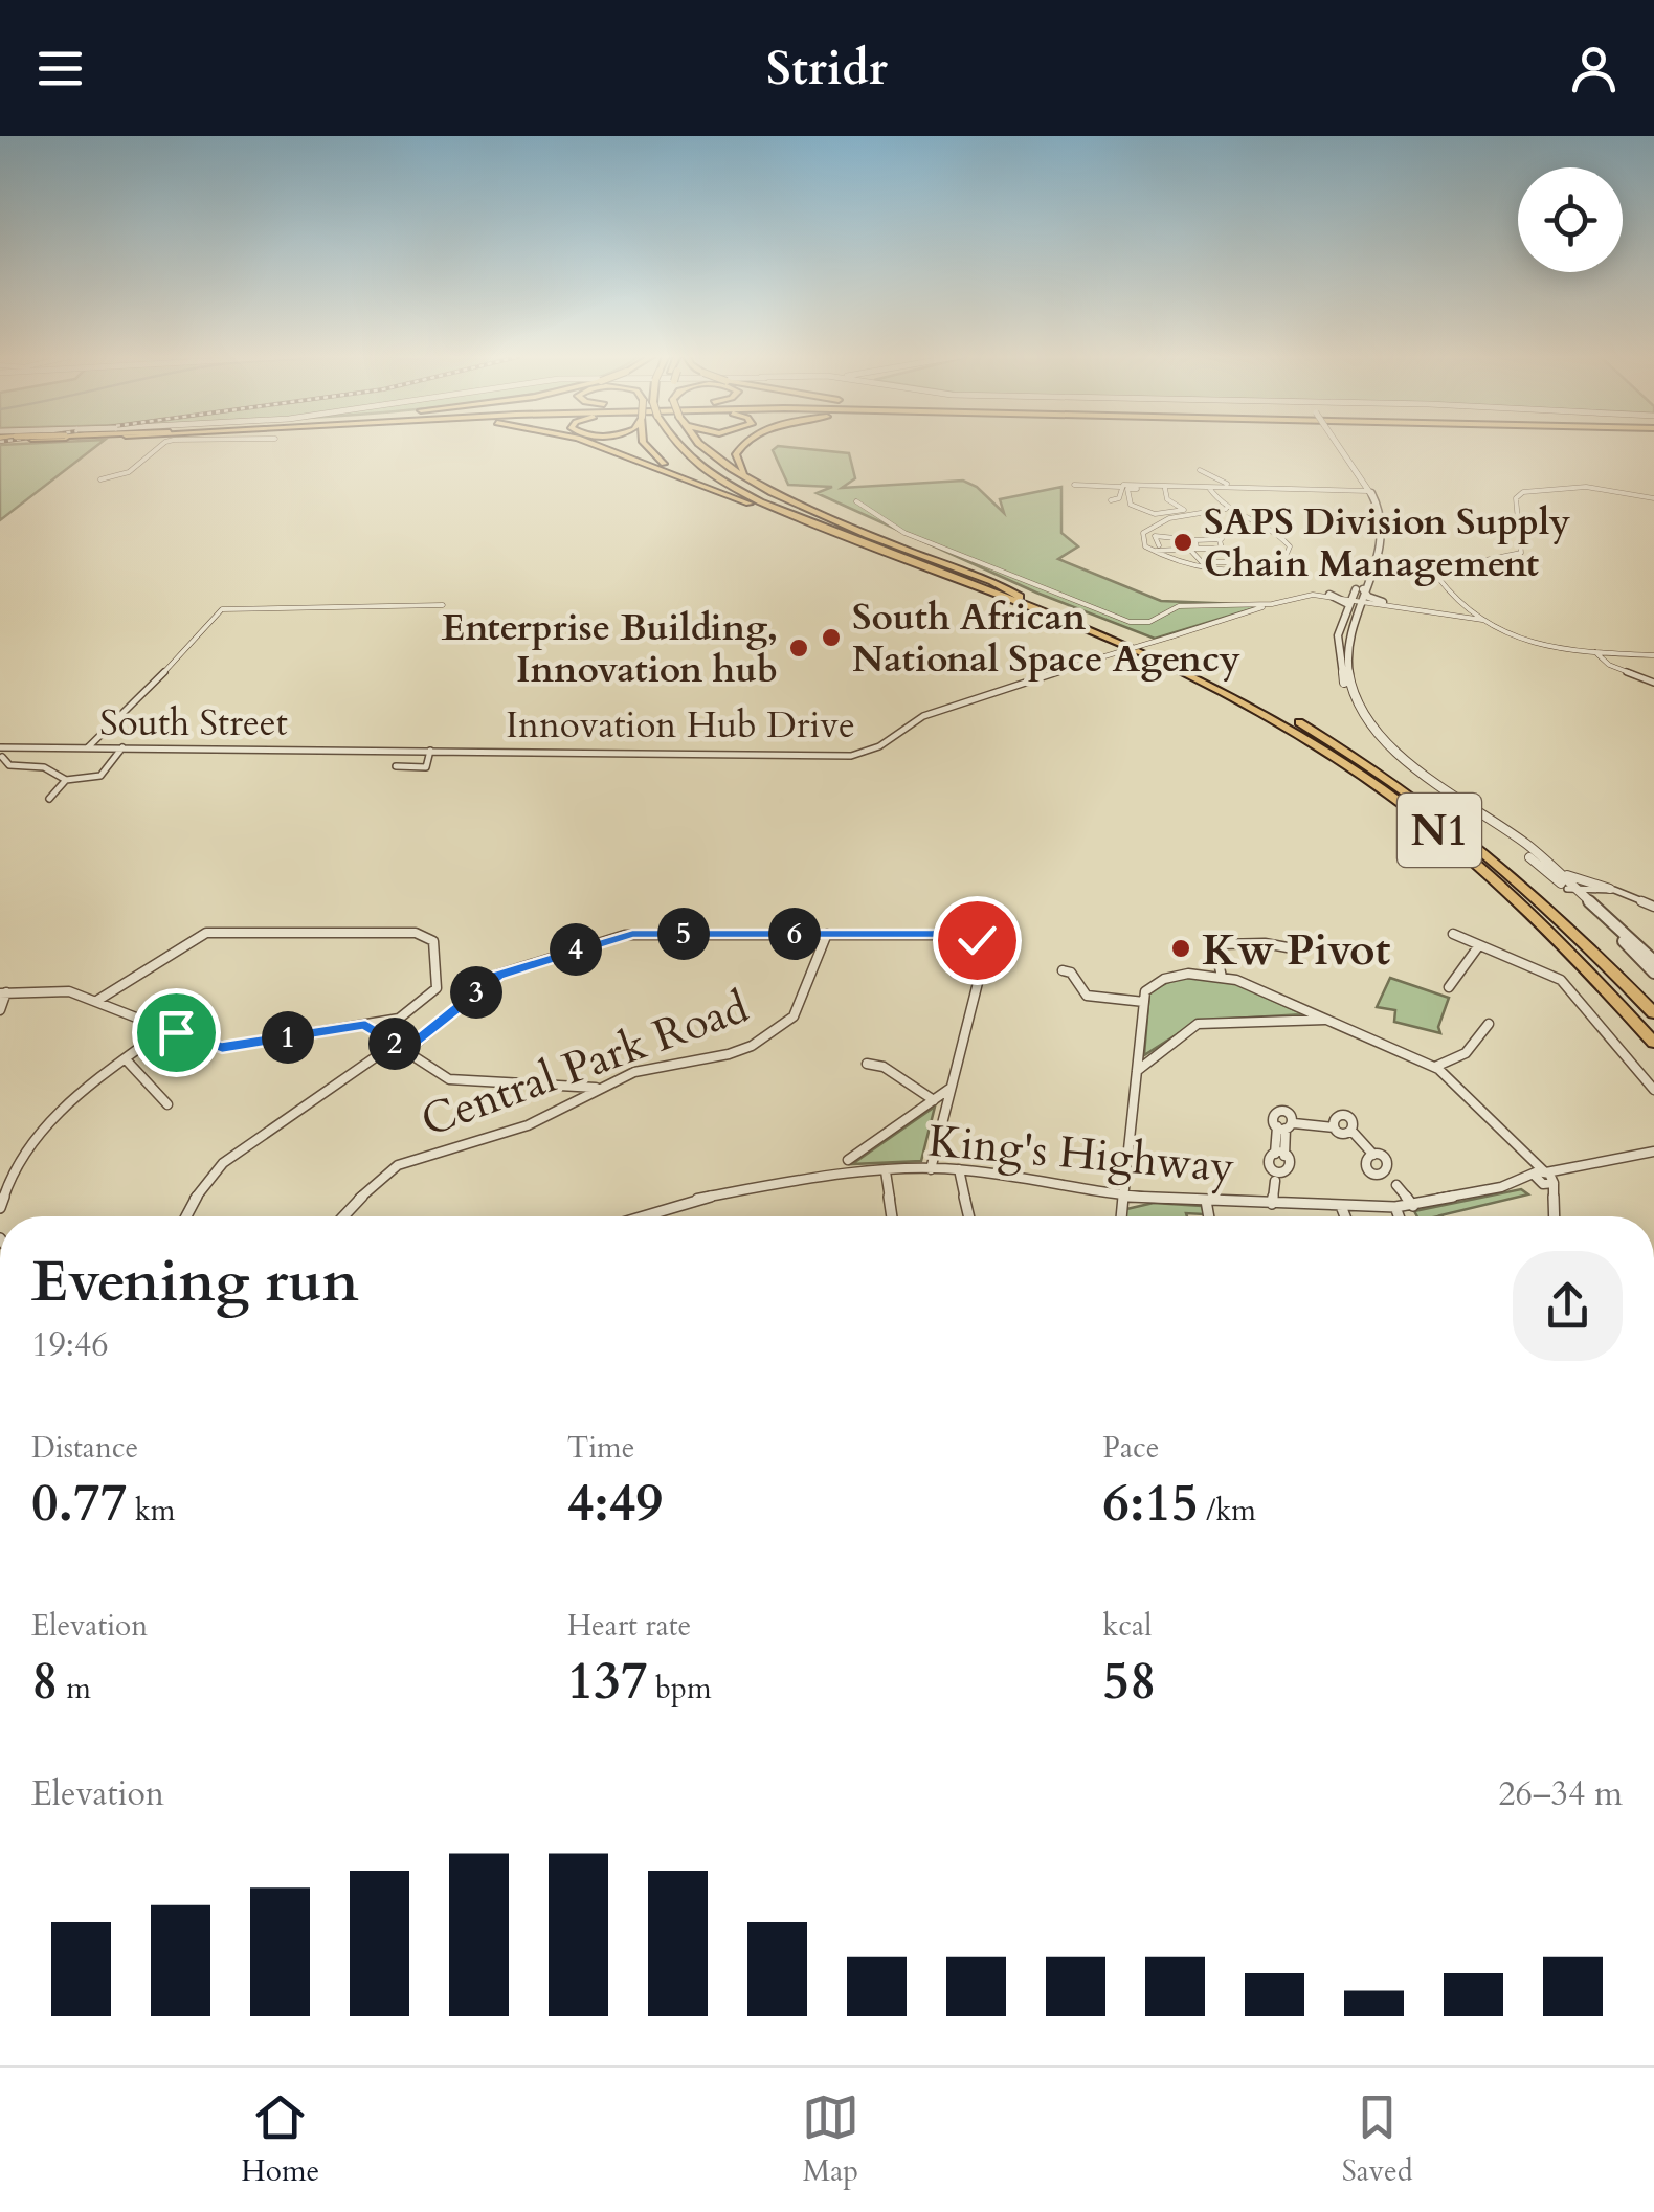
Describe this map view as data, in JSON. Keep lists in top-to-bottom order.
{
  "streets": {
    "highway": ["N1"],
    "street": [
      "South Street",
      "Innovation Hub Drive",
      "Central Park Road",
      "King's Highway"
    ]
  },
  "crossings": [
    ["South Street", "Innovation Hub Drive"]
  ],
  "places": [
    "SAPS Division Supply Chain Management",
    "South African National Space Agency",
    "Enterprise Building, Innovation hub",
    "Kw Pivot"
  ],
  "page": {
    "header": "Stridr",
    "pins": [
      "5",
      "6",
      "4",
      "3",
      "1",
      "2"
    ],
    "heading": ["Evening run", "19:46"],
    "stats": [
      ["Distance", "0.77 km"],
      ["Time", "4:49"],
      ["Pace", "6:15 /km"],
      ["Elevation", "8 m"],
      ["Heart rate", "137 bpm"],
      ["kcal", "58"]
    ],
    "chart": ["Elevation", "26–34 m"],
    "tabs": ["Home", "Map", "Saved"]
  }
}
